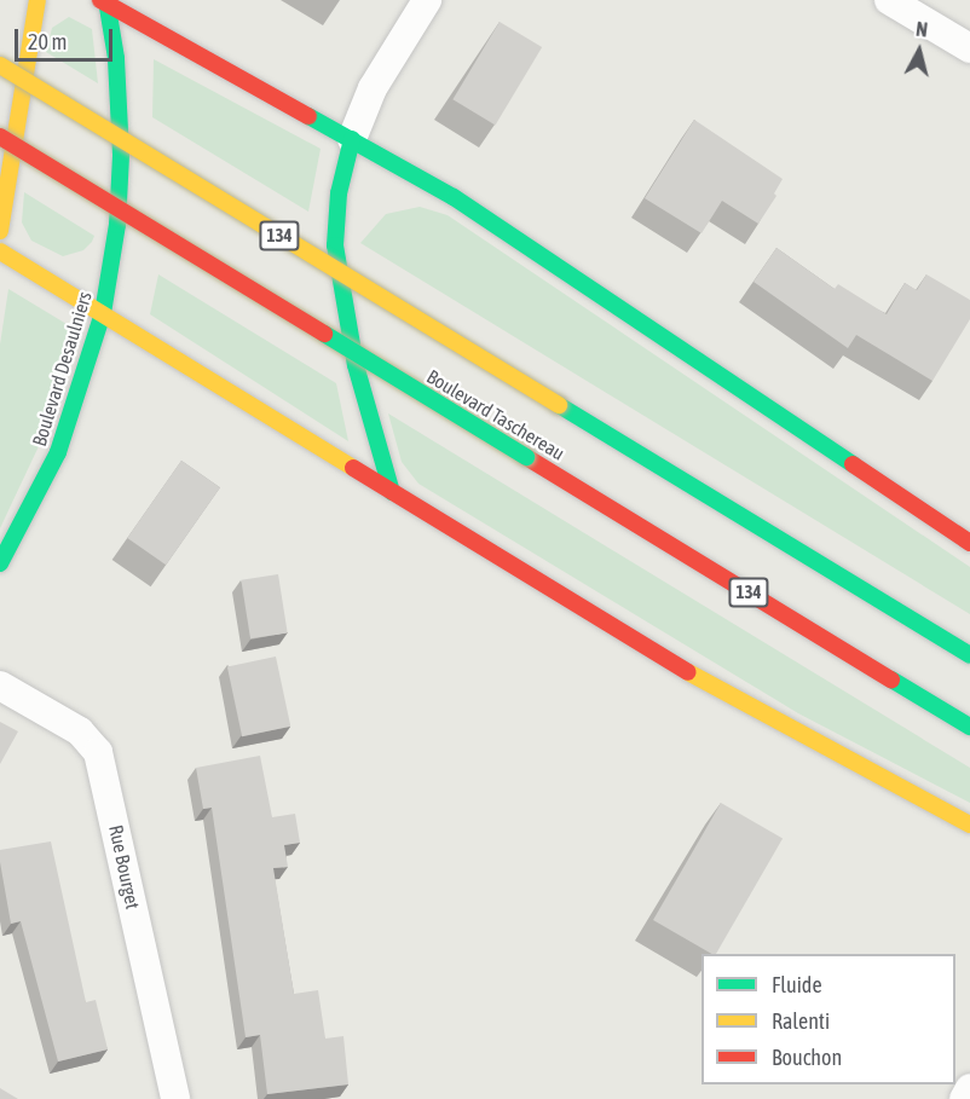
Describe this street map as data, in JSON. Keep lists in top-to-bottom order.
{
  "streets": {
    "main road": ["134", "Boulevard Desaulniers", "Boulevard Taschereau"],
    "street": ["Rue Bourget"]
  },
  "legend": ["Fluide", "Ralenti", "Bouchon"],
  "scale_bar": "20 m",
  "north": "top"
}
